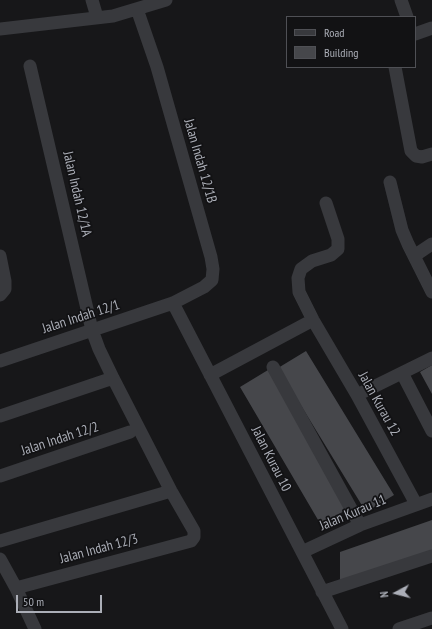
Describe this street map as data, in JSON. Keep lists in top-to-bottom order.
{
  "streets": {
    "street": [
      "Jalan Indah 12/1B",
      "Jalan Indah 12/1A",
      "Jalan Indah 12/1",
      "Jalan Kurau 12",
      "Jalan Indah 12/2",
      "Jalan Kurau 10",
      "Jalan Kurau 11",
      "Jalan Indah 12/3"
    ]
  },
  "crossings": [
    ["Jalan Indah 12/1B", "Jalan Indah 12/1"],
    ["Jalan Indah 12/1B", "Jalan Kurau 10"],
    ["Jalan Indah 12/1A", "Jalan Indah 12/1"],
    ["Jalan Indah 12/1A", "Jalan Indah 12/3"],
    ["Jalan Indah 12/1", "Jalan Kurau 10"],
    ["Jalan Kurau 12", "Jalan Kurau 11"],
    ["Jalan Kurau 10", "Jalan Kurau 11"]
  ],
  "legend": ["Road", "Building"],
  "scale_bar": "50 m",
  "north": "left"
}
